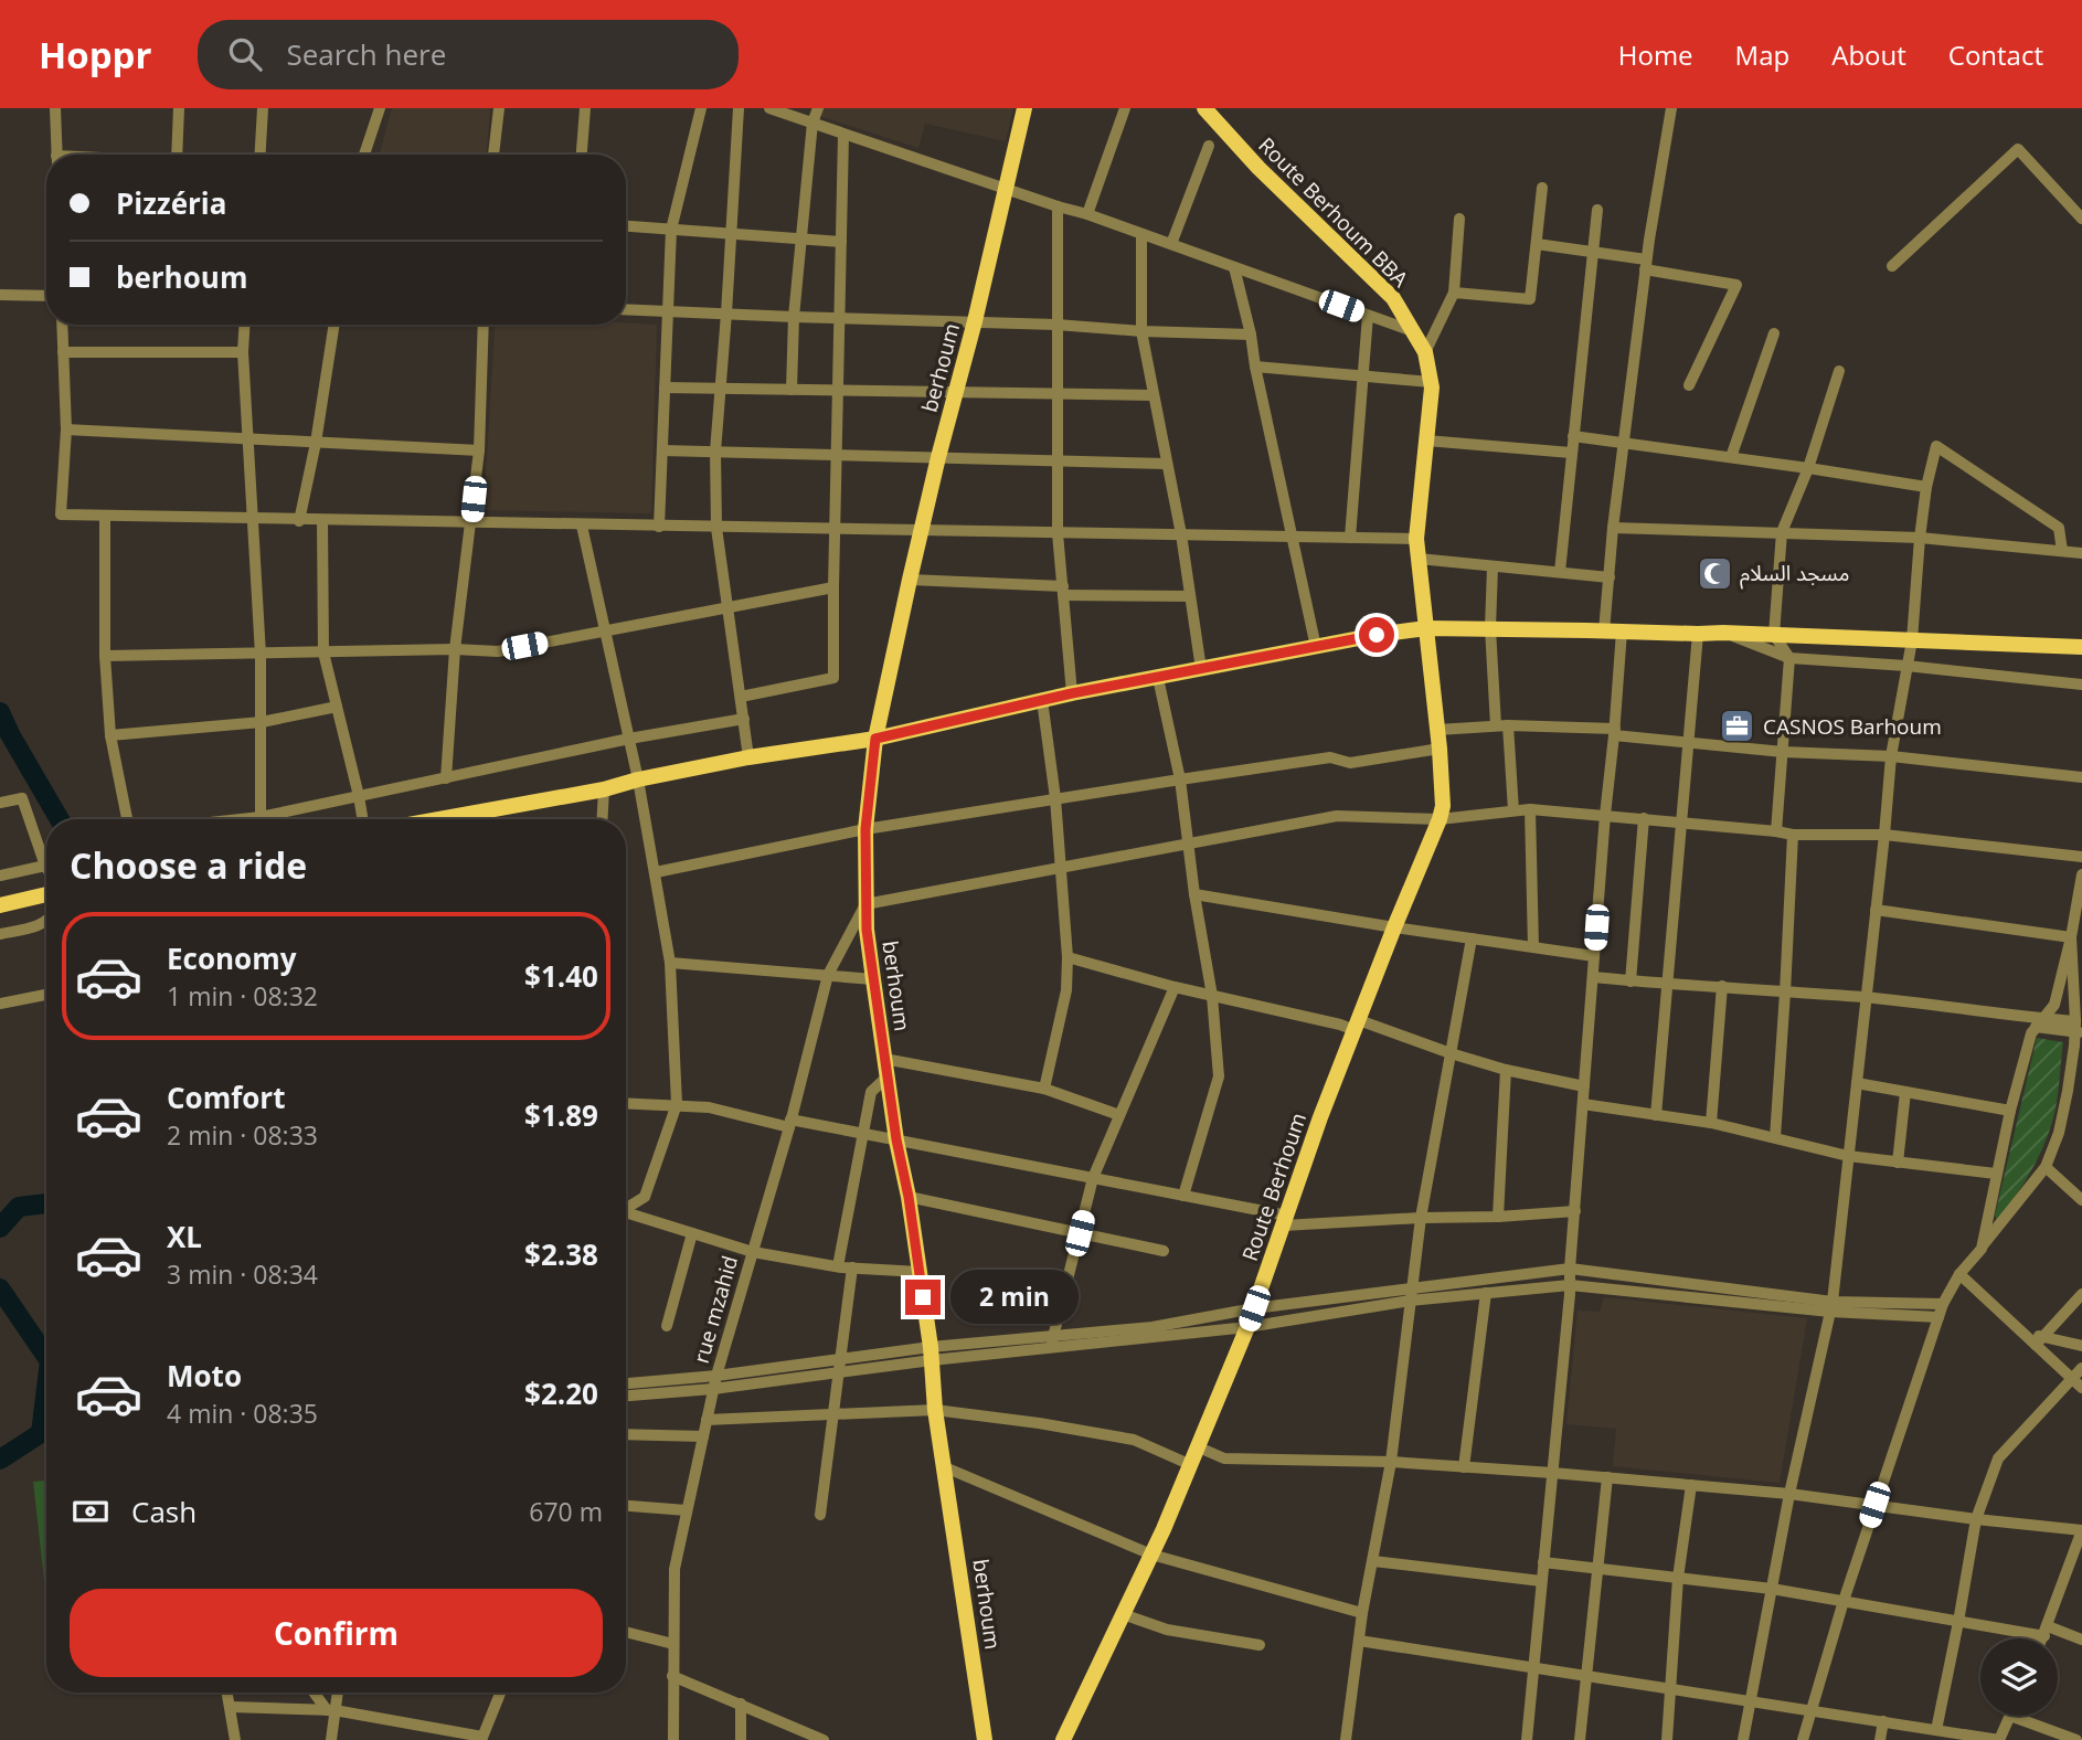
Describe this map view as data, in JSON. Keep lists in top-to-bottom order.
{
  "streets": {
    "main road": ["Route Berhoum BBA", "berhoum", "Route Berhoum"],
    "street": ["rue mzahid"]
  },
  "crossings": [
    ["Route Berhoum BBA", "Route Berhoum"],
    ["berhoum", "rue mzahid"]
  ],
  "places": {
    "mosque": ["مسجد السلام"],
    "office": ["CASNOS Barhoum"]
  },
  "page": {
    "header": "Hoppr",
    "search": "Search here",
    "nav": [
      "Home",
      "Map",
      "About",
      "Contact"
    ],
    "banner": ["Pizzéria", "berhoum"],
    "heading": "Choose a ride",
    "list": [
      {
        "name": "Economy",
        "note": "1 min · 08:32",
        "value": "$1.40"
      },
      {
        "name": "Comfort",
        "note": "2 min · 08:33",
        "value": "$1.89"
      },
      {
        "name": "XL",
        "note": "3 min · 08:34",
        "value": "$2.38"
      },
      {
        "name": "Moto",
        "note": "4 min · 08:35",
        "value": "$2.20"
      }
    ],
    "bubble": "2 min",
    "pay": ["Cash", "670 m"],
    "buttons": "Confirm"
  }
}
